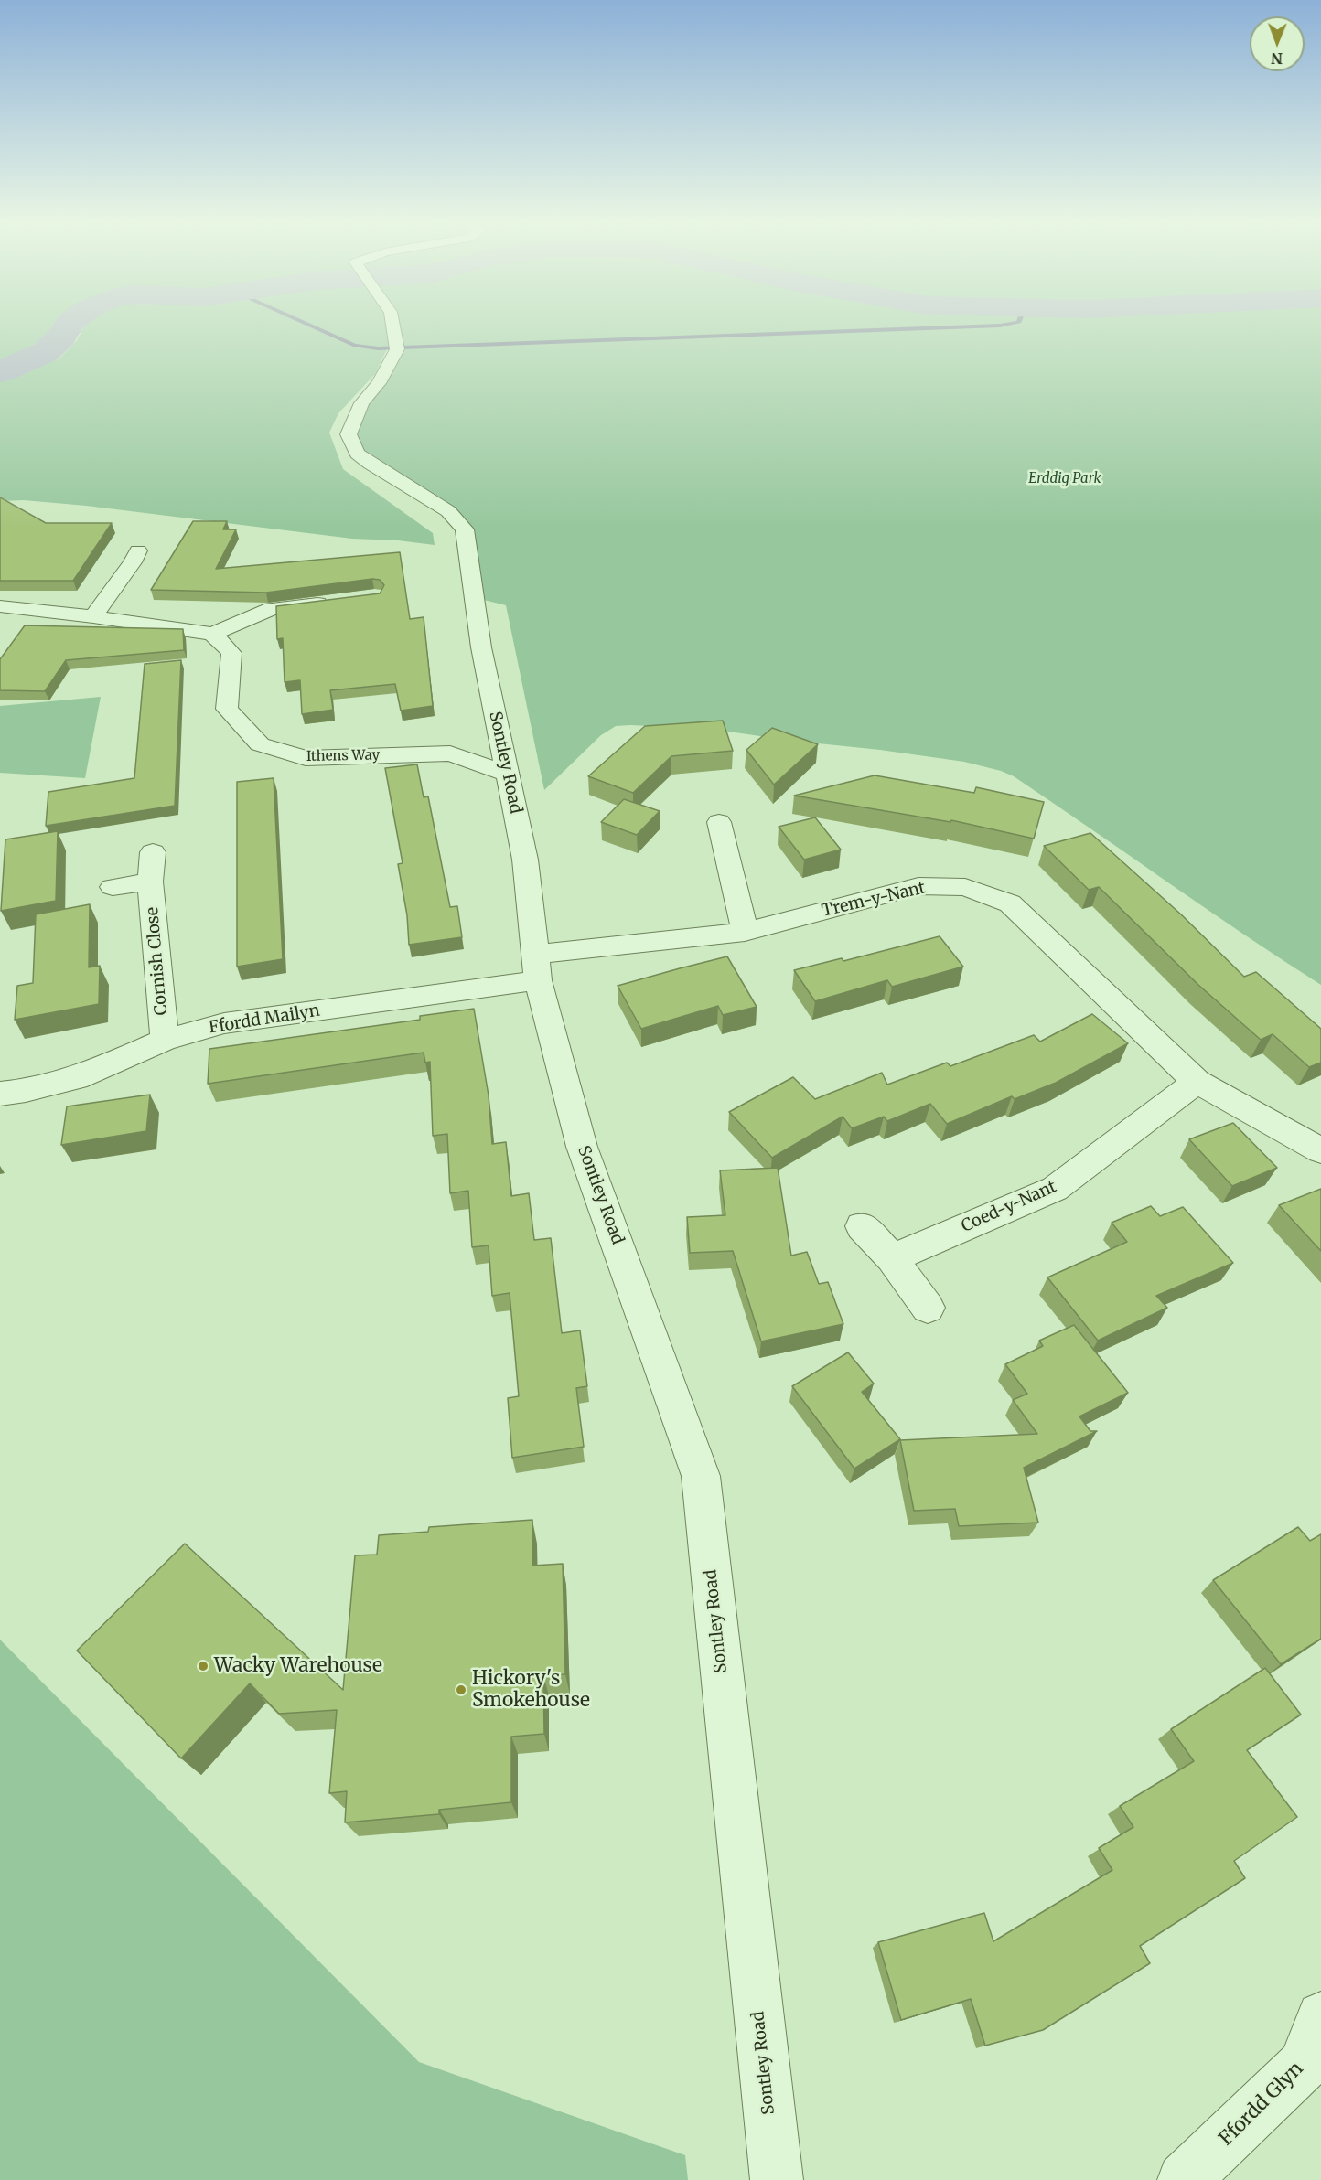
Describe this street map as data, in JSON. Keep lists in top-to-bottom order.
{
  "streets": {
    "street": [
      "Ithens Way",
      "Sontley Road",
      "Trem-y-Nant",
      "Cornish Close",
      "Ffordd Mailyn",
      "Coed-y-Nant",
      "Ffordd Glyn"
    ]
  },
  "crossings": [
    ["Ithens Way", "Sontley Road"],
    ["Sontley Road", "Trem-y-Nant"],
    ["Sontley Road", "Ffordd Mailyn"],
    ["Trem-y-Nant", "Ffordd Mailyn"],
    ["Trem-y-Nant", "Coed-y-Nant"],
    ["Cornish Close", "Ffordd Mailyn"]
  ],
  "parks": ["Erddig Park"],
  "places": ["Wacky Warehouse", "Hickory's Smokehouse"],
  "north": "bottom"
}
